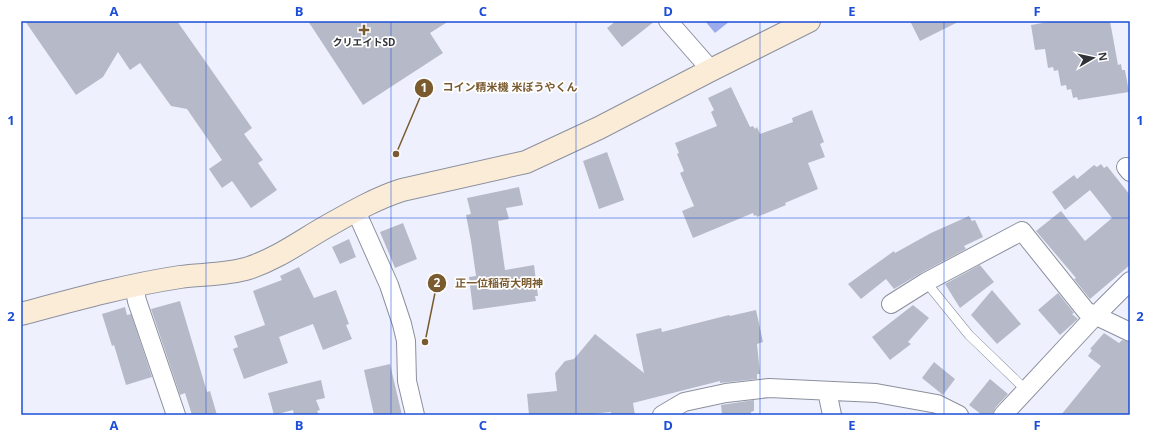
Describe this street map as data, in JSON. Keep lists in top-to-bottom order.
{
  "places": {
    "health": ["クリエイトSD"],
    "other": ["コイン精米機 米ぼうやくん", "正一位稲荷大明神"]
  },
  "north": "right",
  "grid": {
    "columns": [
      "A",
      "B",
      "C",
      "D",
      "E",
      "F"
    ],
    "rows": ["1", "2"]
  }
}
